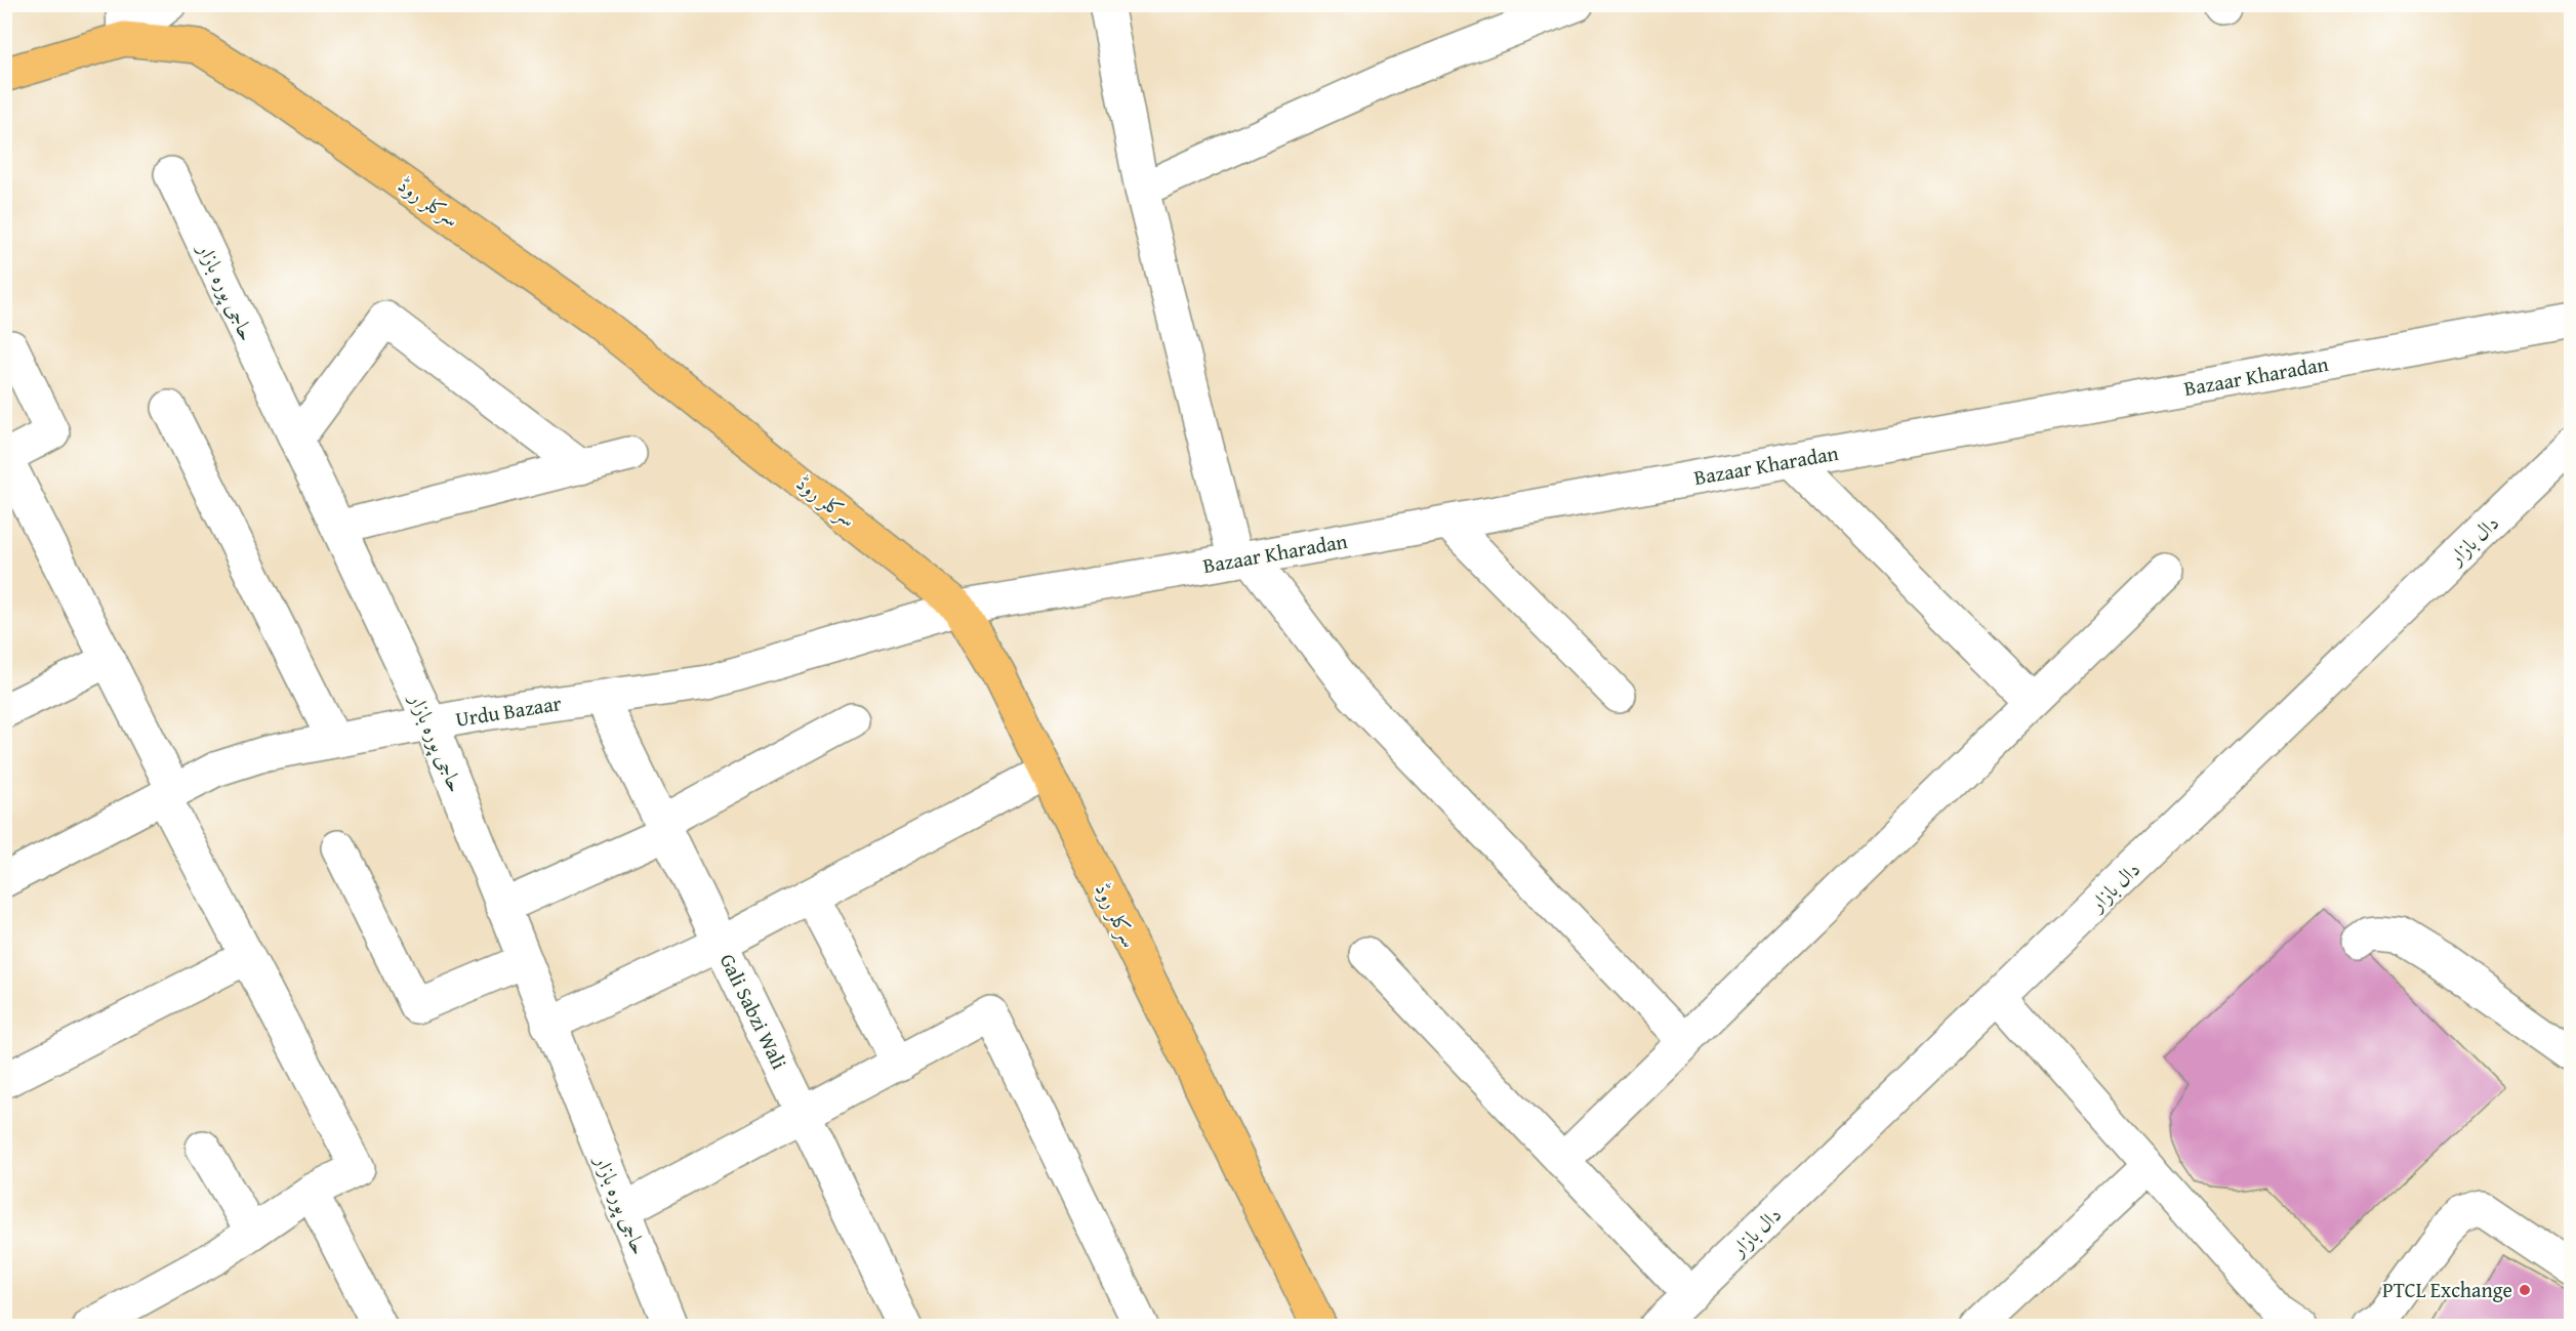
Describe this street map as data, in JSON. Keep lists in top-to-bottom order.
{
  "streets": {
    "main road": ["سرکلر روڈ"],
    "street": [
      "حاجی پورہ بازار",
      "Bazaar Kharadan",
      "دال بازار",
      "Urdu Bazaar",
      "Gali Sabzi Wali"
    ]
  },
  "crossings": [
    ["سرکلر روڈ", "Bazaar Kharadan"],
    ["سرکلر روڈ", "Urdu Bazaar"],
    ["حاجی پورہ بازار", "Urdu Bazaar"],
    ["Bazaar Kharadan", "Urdu Bazaar"],
    ["Urdu Bazaar", "Gali Sabzi Wali"]
  ],
  "places": ["PTCL Exchange"]
}
